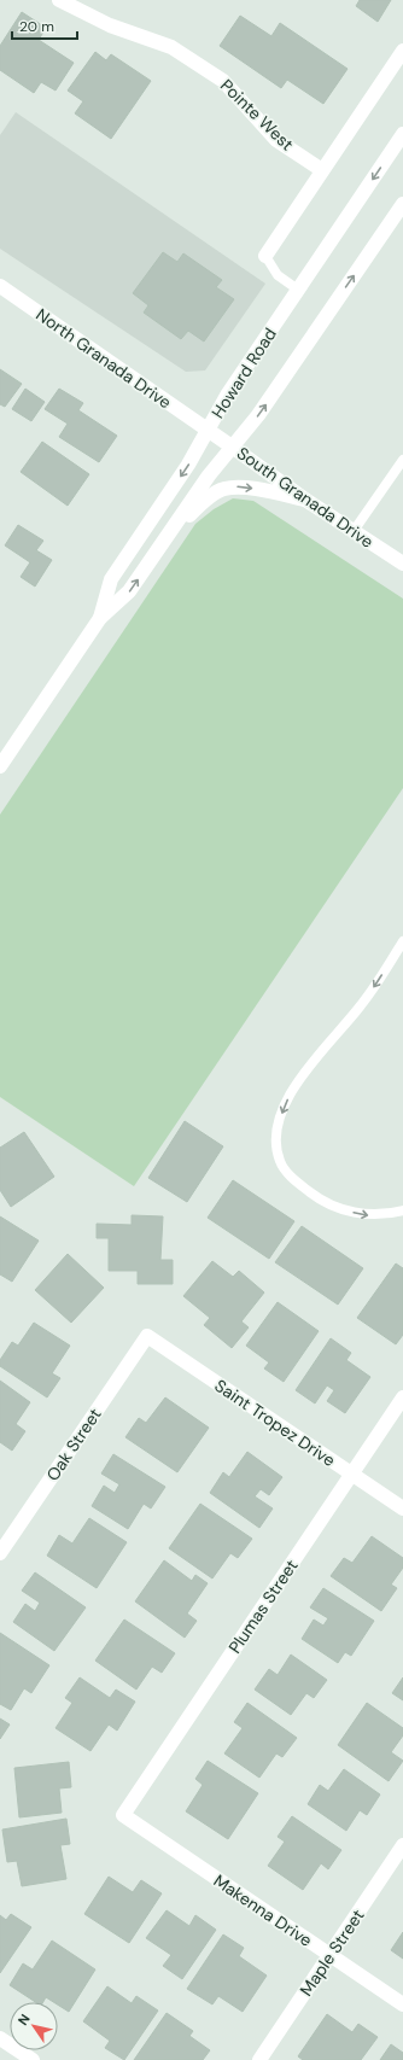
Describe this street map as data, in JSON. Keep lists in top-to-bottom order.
{
  "streets": {
    "street": [
      "Pointe West",
      "North Granada Drive",
      "Howard Road",
      "South Granada Drive",
      "Saint Tropez Drive",
      "Oak Street",
      "Plumas Street",
      "Makenna Drive",
      "Maple Street"
    ]
  },
  "crossings": [
    ["North Granada Drive", "Howard Road"],
    ["North Granada Drive", "South Granada Drive"],
    ["Howard Road", "South Granada Drive"],
    ["Saint Tropez Drive", "Oak Street"],
    ["Saint Tropez Drive", "Plumas Street"],
    ["Plumas Street", "Makenna Drive"],
    ["Makenna Drive", "Maple Street"]
  ],
  "scale_bar": "20 m",
  "north": "top left"
}
